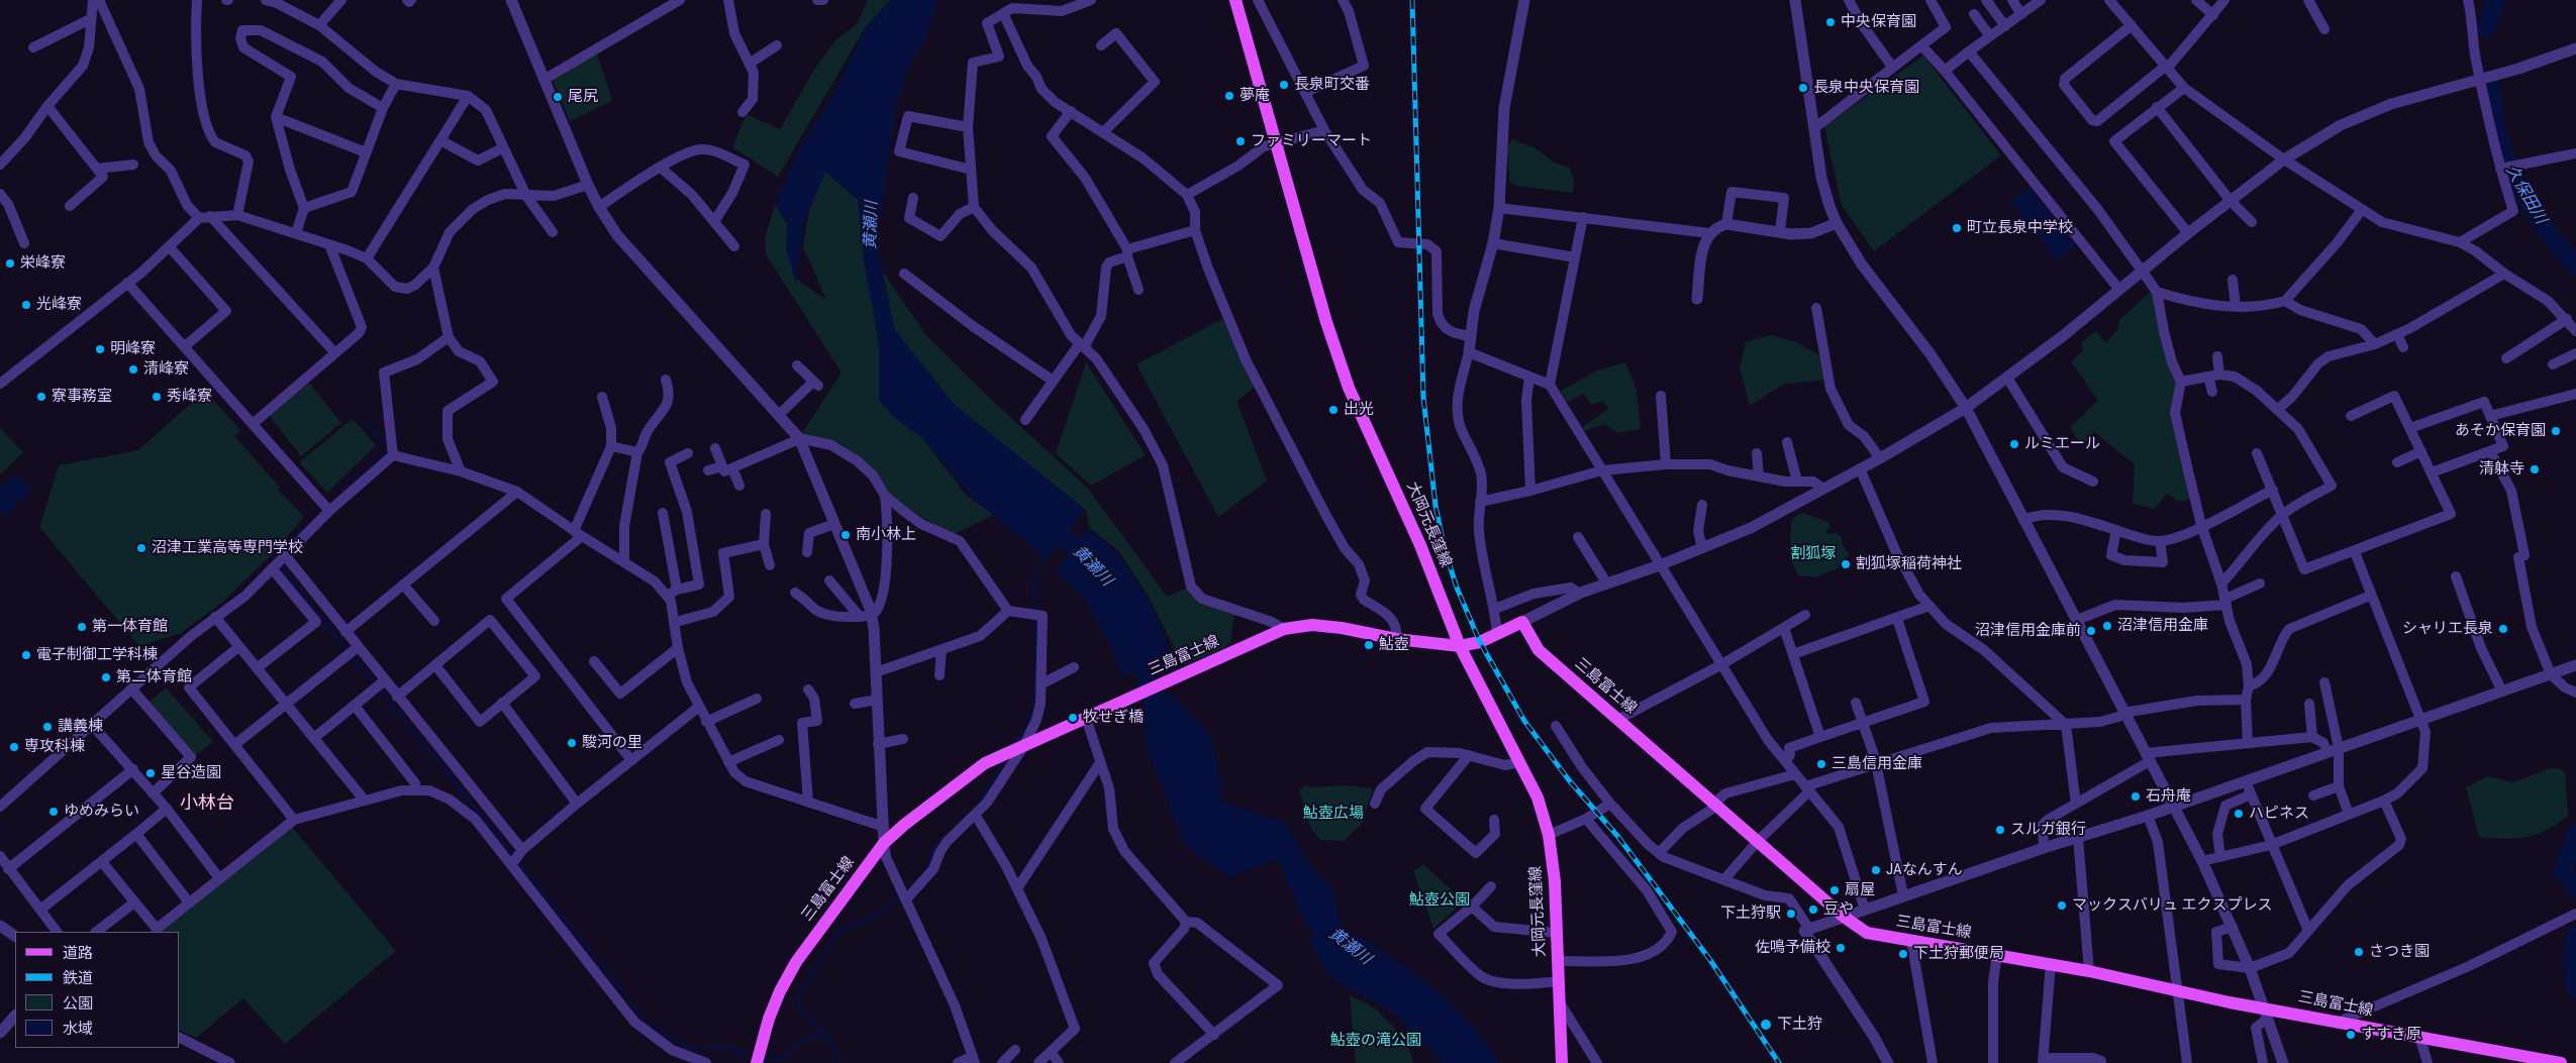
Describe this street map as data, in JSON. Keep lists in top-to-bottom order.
{
  "streets": {
    "main road": ["大岡元長窪線", "三島富士線"]
  },
  "crossings": [
    ["大岡元長窪線", "三島富士線"]
  ],
  "districts": ["小林台"],
  "water": ["久保田川", "黄瀬川"],
  "parks": [
    "割狐塚",
    "鮎壺広場",
    "鮎壺公園",
    "鮎壺の滝公園"
  ],
  "places": [
    "中央保育園",
    "長泉町交番",
    "長泉中央保育園",
    "夢庵",
    "尾尻",
    "ファミリーマート",
    "町立長泉中学校",
    "栄峰寮",
    "光峰寮",
    "明峰寮",
    "清峰寮",
    "寮事務室",
    "秀峰寮",
    "出光",
    "あそか保育園",
    "ルミエール",
    "清躰寺",
    "南小林上",
    "沼津工業高等専門学校",
    "割狐塚稲荷神社",
    "沼津信用金庫",
    "第一体育館",
    "シャリエ長泉",
    "沼津信用金庫前",
    "鮎壺",
    "電子制御工学科棟",
    "第二体育館",
    "牧せぎ橋",
    "講義棟",
    "駿河の里",
    "専攻科棟",
    "三島信用金庫",
    "星谷造園",
    "石舟庵",
    "ゆめみらい",
    "ハピネス",
    "スルガ銀行",
    "JAなんすん",
    "扇屋",
    "マックスバリュ エクスプレス",
    "豆や",
    "下土狩駅",
    "佐鳴予備校",
    "さつき園",
    "下土狩郵便局",
    "下土狩",
    "すすき原"
  ],
  "legend": [
    "道路",
    "鉄道",
    "公園",
    "水域"
  ]
}
